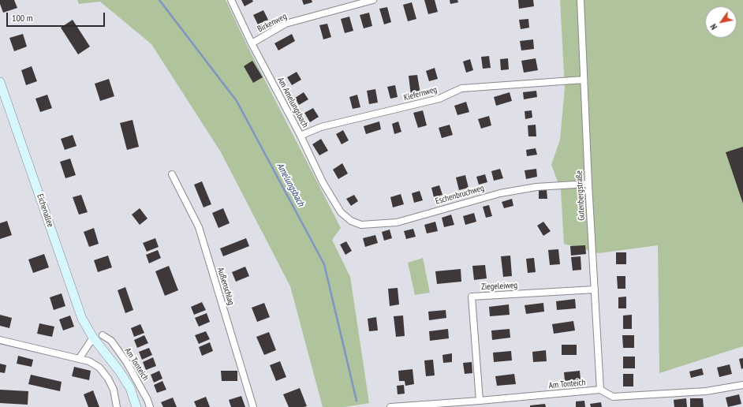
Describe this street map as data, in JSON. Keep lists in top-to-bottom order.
{
  "streets": {
    "street": [
      "Birkenweg",
      "Kiefernweg",
      "Am Amelungsbach",
      "Eschenbruchweg",
      "Gutenbergstraße",
      "Eichenallee",
      "Außenschlag",
      "Ziegeleiweg",
      "Am Tonteich"
    ]
  },
  "crossings": [
    ["Birkenweg", "Am Amelungsbach"],
    ["Kiefernweg", "Am Amelungsbach"],
    ["Kiefernweg", "Gutenbergstraße"],
    ["Am Amelungsbach", "Eschenbruchweg"],
    ["Eschenbruchweg", "Gutenbergstraße"],
    ["Gutenbergstraße", "Ziegeleiweg"],
    ["Gutenbergstraße", "Am Tonteich"],
    ["Ziegeleiweg", "Am Tonteich"]
  ],
  "water": ["Amelungsbach"],
  "scale_bar": "100 m",
  "north": "bottom left"
}
